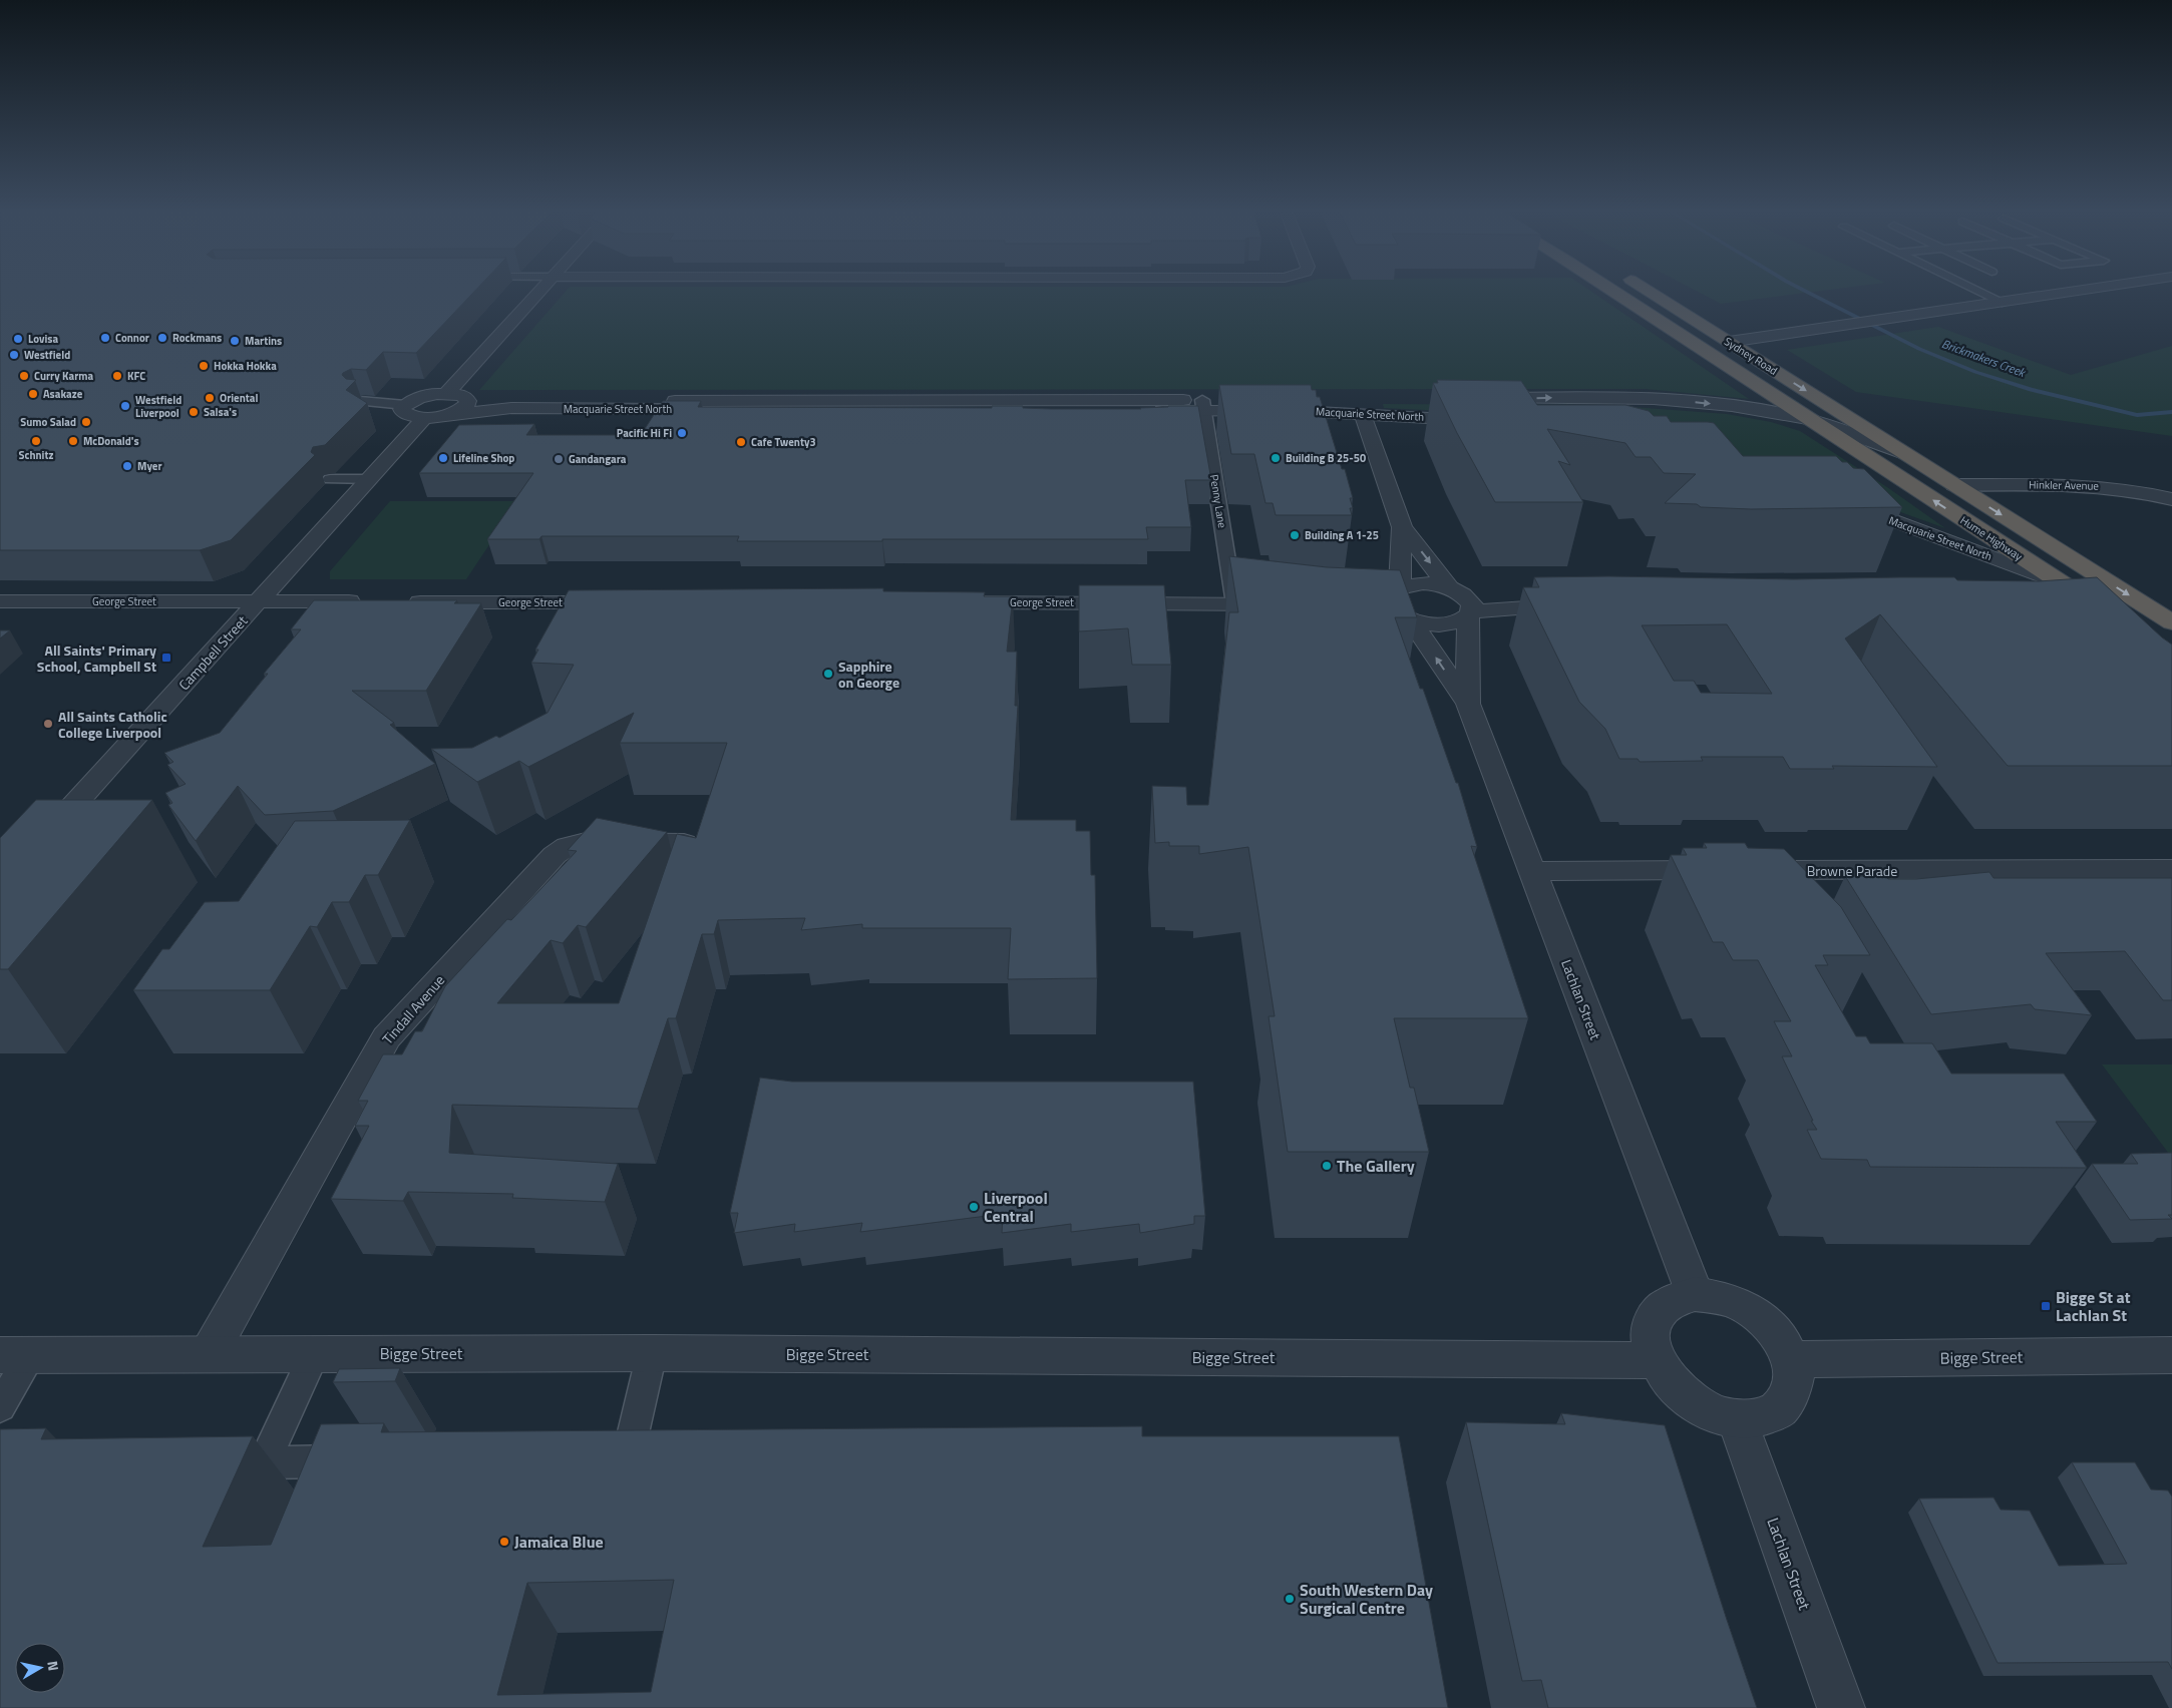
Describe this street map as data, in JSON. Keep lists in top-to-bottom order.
{
  "streets": {
    "highway": ["Sydney Road", "Hume Highway"],
    "street": [
      "Macquarie Street North",
      "Hinkler Avenue",
      "George Street",
      "Campbell Street",
      "Browne Parade",
      "Lachlan Street",
      "Tindall Avenue",
      "Bigge Street"
    ],
    "lane": ["Penny Lane"]
  },
  "crossings": [
    ["Sydney Road", "Hume Highway"],
    ["Macquarie Street North", "Penny Lane"],
    ["Macquarie Street North", "Hume Highway"],
    ["Hinkler Avenue", "Hume Highway"],
    ["Penny Lane", "George Street"],
    ["George Street", "Campbell Street"],
    ["Browne Parade", "Lachlan Street"],
    ["Lachlan Street", "Bigge Street"],
    ["Tindall Avenue", "Bigge Street"]
  ],
  "water": ["Brickmakers Creek"],
  "places": {
    "other": [
      "Connor",
      "Rockmans",
      "Lovisa",
      "Martins",
      "Westfield",
      "Hokka Hokka",
      "Curry Karma",
      "KFC",
      "Asakaze",
      "Oriental",
      "Westfield Liverpool",
      "Salsa's",
      "Sumo Salad",
      "Pacific Hi Fi",
      "Schnitz",
      "McDonald's",
      "Cafe Twenty3",
      "Lifeline Shop",
      "Building B 25-50",
      "Gandangara",
      "Myer",
      "Building A 1-25",
      "Sapphire on George",
      "All Saints Catholic College Liverpool",
      "The Gallery",
      "Liverpool Central",
      "Jamaica Blue",
      "South Western Day Surgical Centre"
    ],
    "transit": ["All Saints' Primary School, Campbell St", "Bigge St at Lachlan St"]
  },
  "north": "right"
}
